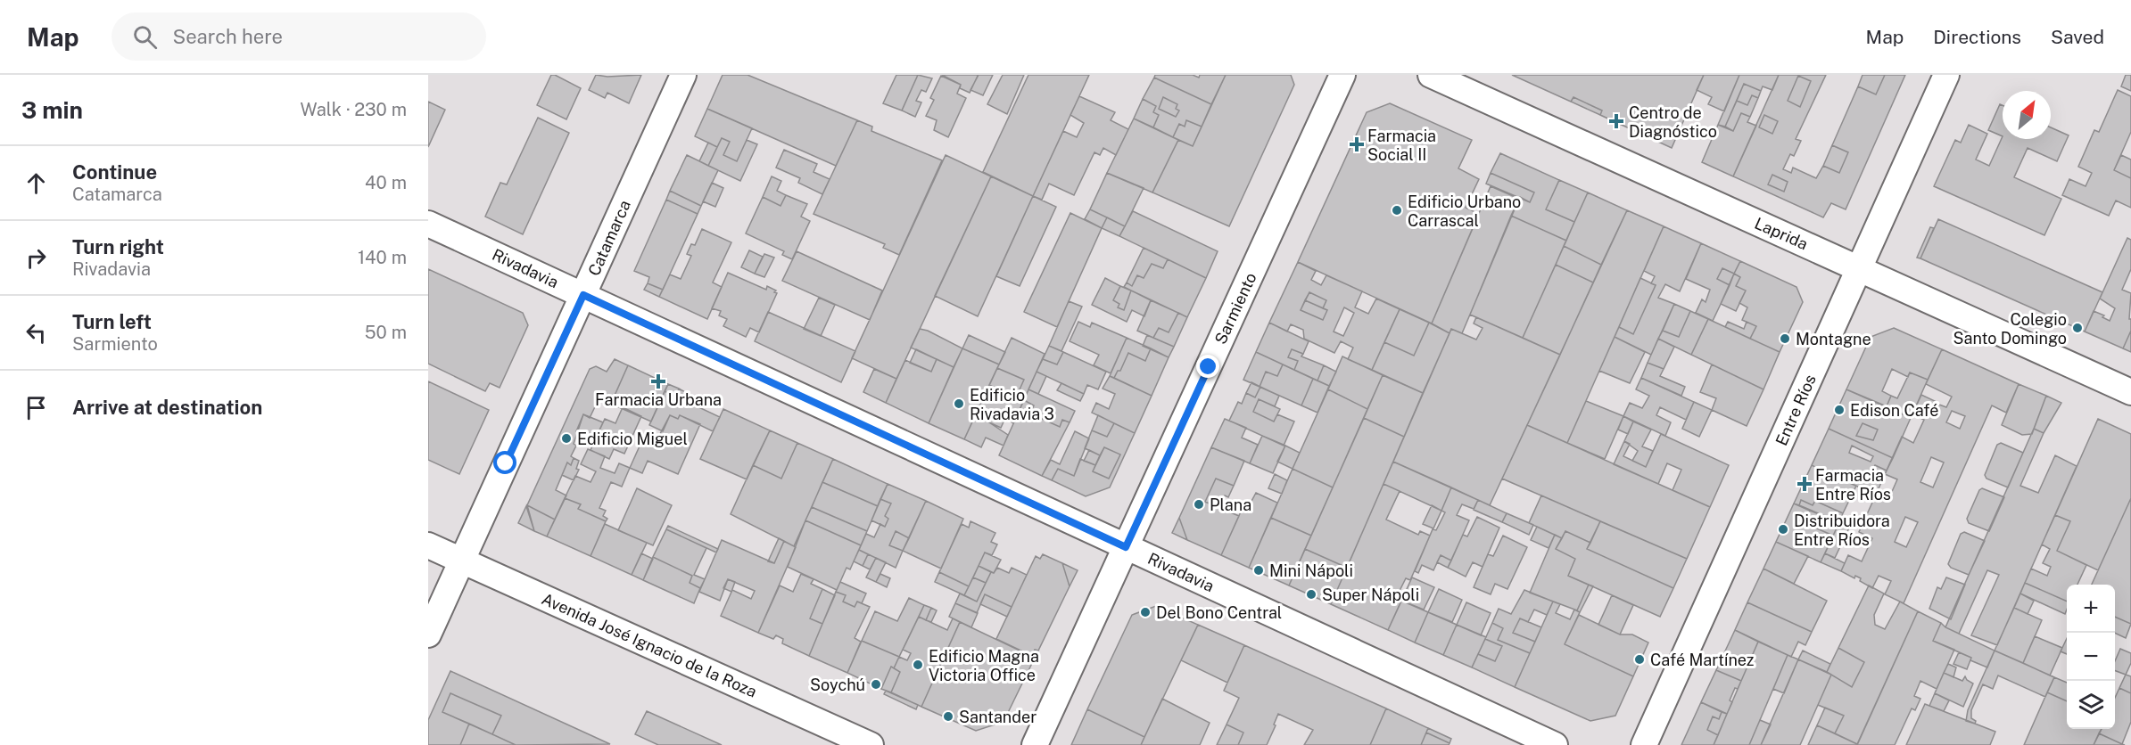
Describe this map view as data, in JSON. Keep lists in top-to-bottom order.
{
  "streets": {
    "street": [
      "Laprida",
      "Catamarca",
      "Rivadavia",
      "Sarmiento",
      "Entre Ríos",
      "Avenida José Ignacio de la Roza"
    ]
  },
  "crossings": [
    ["Laprida", "Entre Ríos"],
    ["Catamarca", "Rivadavia"],
    ["Catamarca", "Avenida José Ignacio de la Roza"],
    ["Rivadavia", "Sarmiento"]
  ],
  "places": {
    "health": [
      "Centro de Diagnóstico",
      "Farmacia Social II",
      "Farmacia Urbana",
      "Farmacia Entre Ríos"
    ],
    "other": [
      "Edificio Urbano Carrascal",
      "Colegio Santo Domingo",
      "Montagne",
      "Edificio Rivadavia 3",
      "Edison Café",
      "Edificio Miguel",
      "Plana",
      "Distribuidora Entre Ríos",
      "Mini Nápoli",
      "Super Nápoli",
      "Del Bono Central",
      "Café Martínez",
      "Edificio Magna Victoria Office",
      "Soychú",
      "Santander"
    ]
  },
  "north": "top right",
  "page": {
    "header": "Map",
    "search": "Search here",
    "nav": ["Map", "Directions", "Saved"],
    "heading": ["3 min", "Walk · 230 m"],
    "list": [
      ["Continue", "Catamarca", "40 m"],
      ["Turn right", "Rivadavia", "140 m"],
      ["Turn left", "Sarmiento", "50 m"],
      "Arrive at destination"
    ],
    "map_buttons": ["+", "−"]
  }
}
